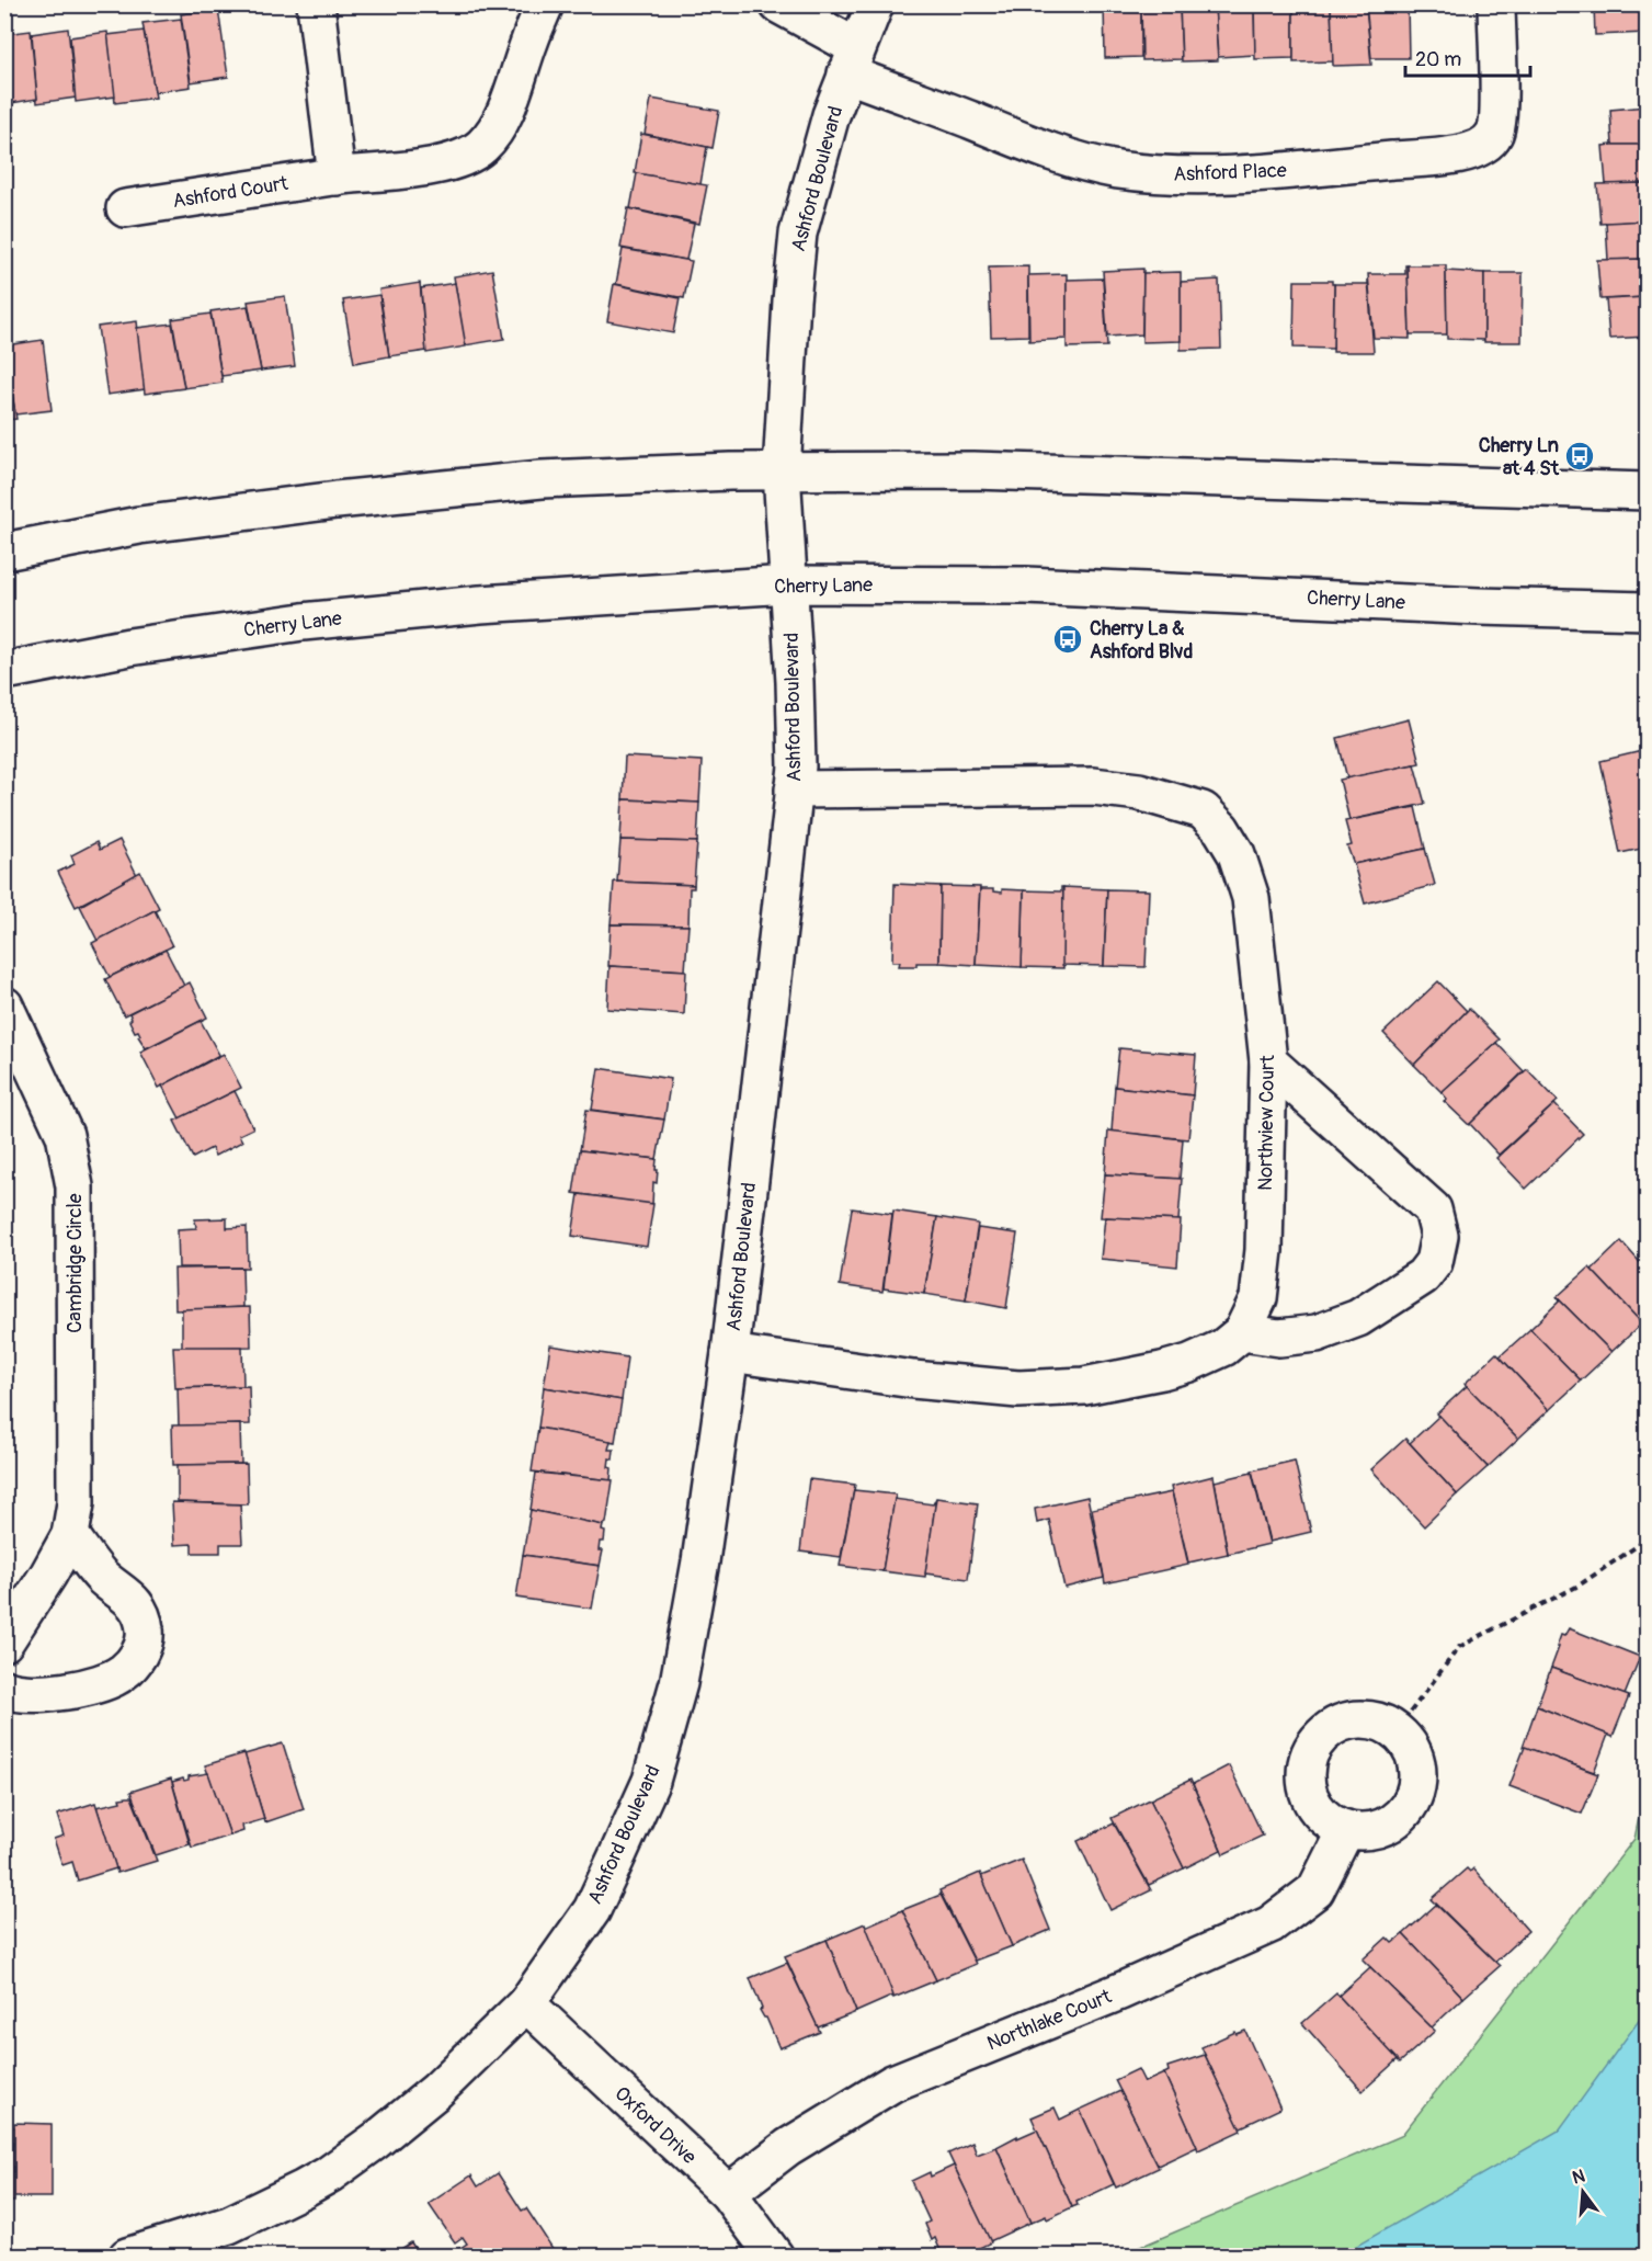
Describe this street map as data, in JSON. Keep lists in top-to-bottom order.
{
  "streets": {
    "street": [
      "Ashford Place",
      "Ashford Boulevard",
      "Ashford Court",
      "Cherry Lane",
      "Northview Court",
      "Cambridge Circle",
      "Northlake Court",
      "Oxford Drive"
    ]
  },
  "crossings": [
    ["Ashford Place", "Ashford Boulevard"],
    ["Ashford Boulevard", "Cherry Lane"],
    ["Ashford Boulevard", "Northview Court"],
    ["Ashford Boulevard", "Oxford Drive"],
    ["Northlake Court", "Oxford Drive"]
  ],
  "places": {
    "bus stop": ["Cherry Ln at 4 St", "Cherry La & Ashford Blvd"]
  },
  "scale_bar": "20 m",
  "north": "top"
}
